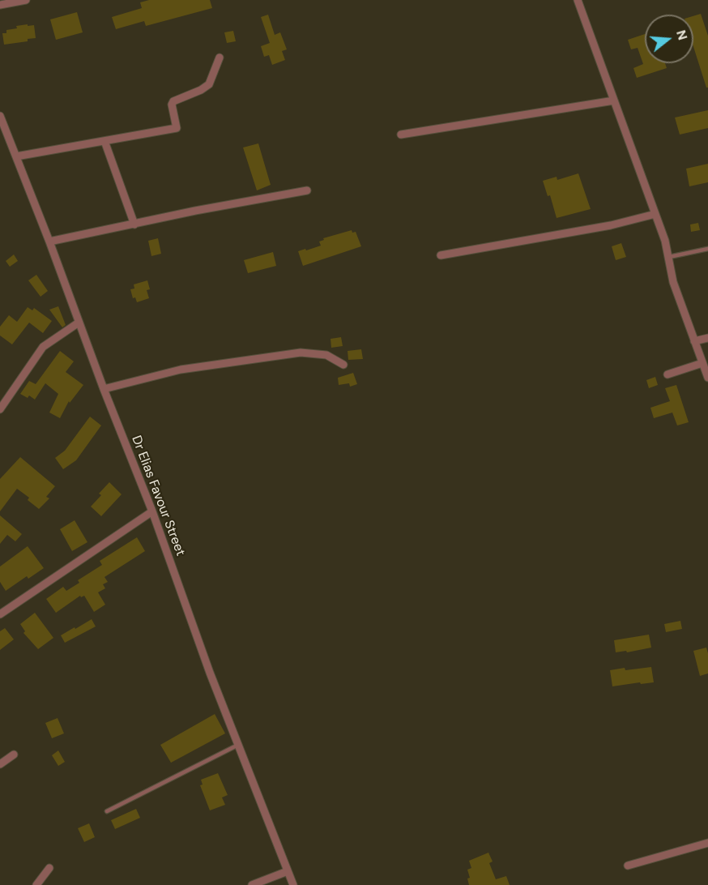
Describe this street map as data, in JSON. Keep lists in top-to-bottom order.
{
  "streets": {
    "street": ["Dr Elias Favour Street"]
  },
  "north": "right"
}
